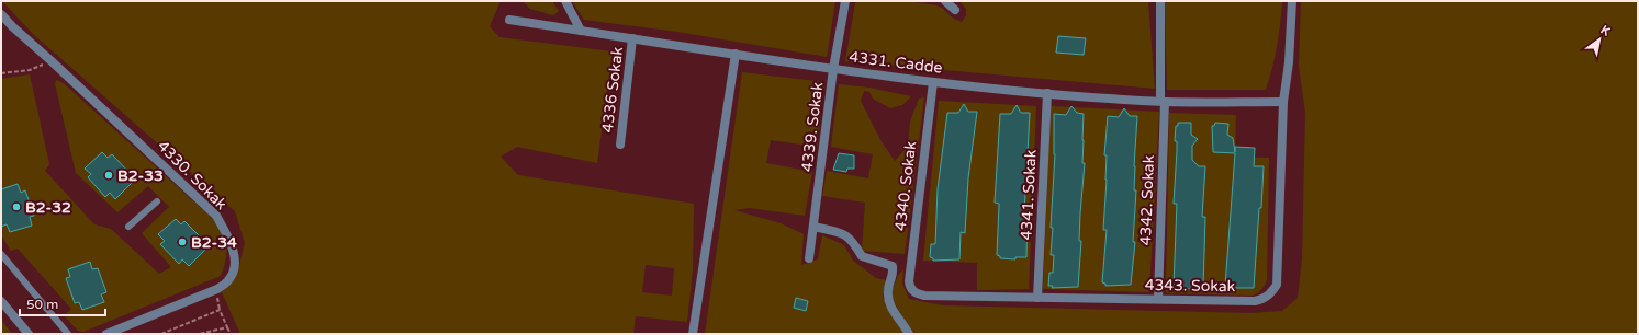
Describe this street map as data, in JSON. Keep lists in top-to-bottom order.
{
  "streets": {
    "street": [
      "4331. Cadde",
      "4336 Sokak",
      "4339. Sokak",
      "4330. Sokak",
      "4340. Sokak",
      "4341. Sokak",
      "4342. Sokak",
      "4343. Sokak"
    ]
  },
  "crossings": [
    ["4331. Cadde", "4336 Sokak"],
    ["4331. Cadde", "4339. Sokak"],
    ["4331. Cadde", "4340. Sokak"],
    ["4331. Cadde", "4341. Sokak"],
    ["4331. Cadde", "4342. Sokak"],
    ["4331. Cadde", "4343. Sokak"],
    ["4340. Sokak", "4343. Sokak"],
    ["4341. Sokak", "4343. Sokak"],
    ["4342. Sokak", "4343. Sokak"]
  ],
  "places": ["B2-33", "B2-32", "B2-34"],
  "scale_bar": "50 m",
  "north": "top right"
}
